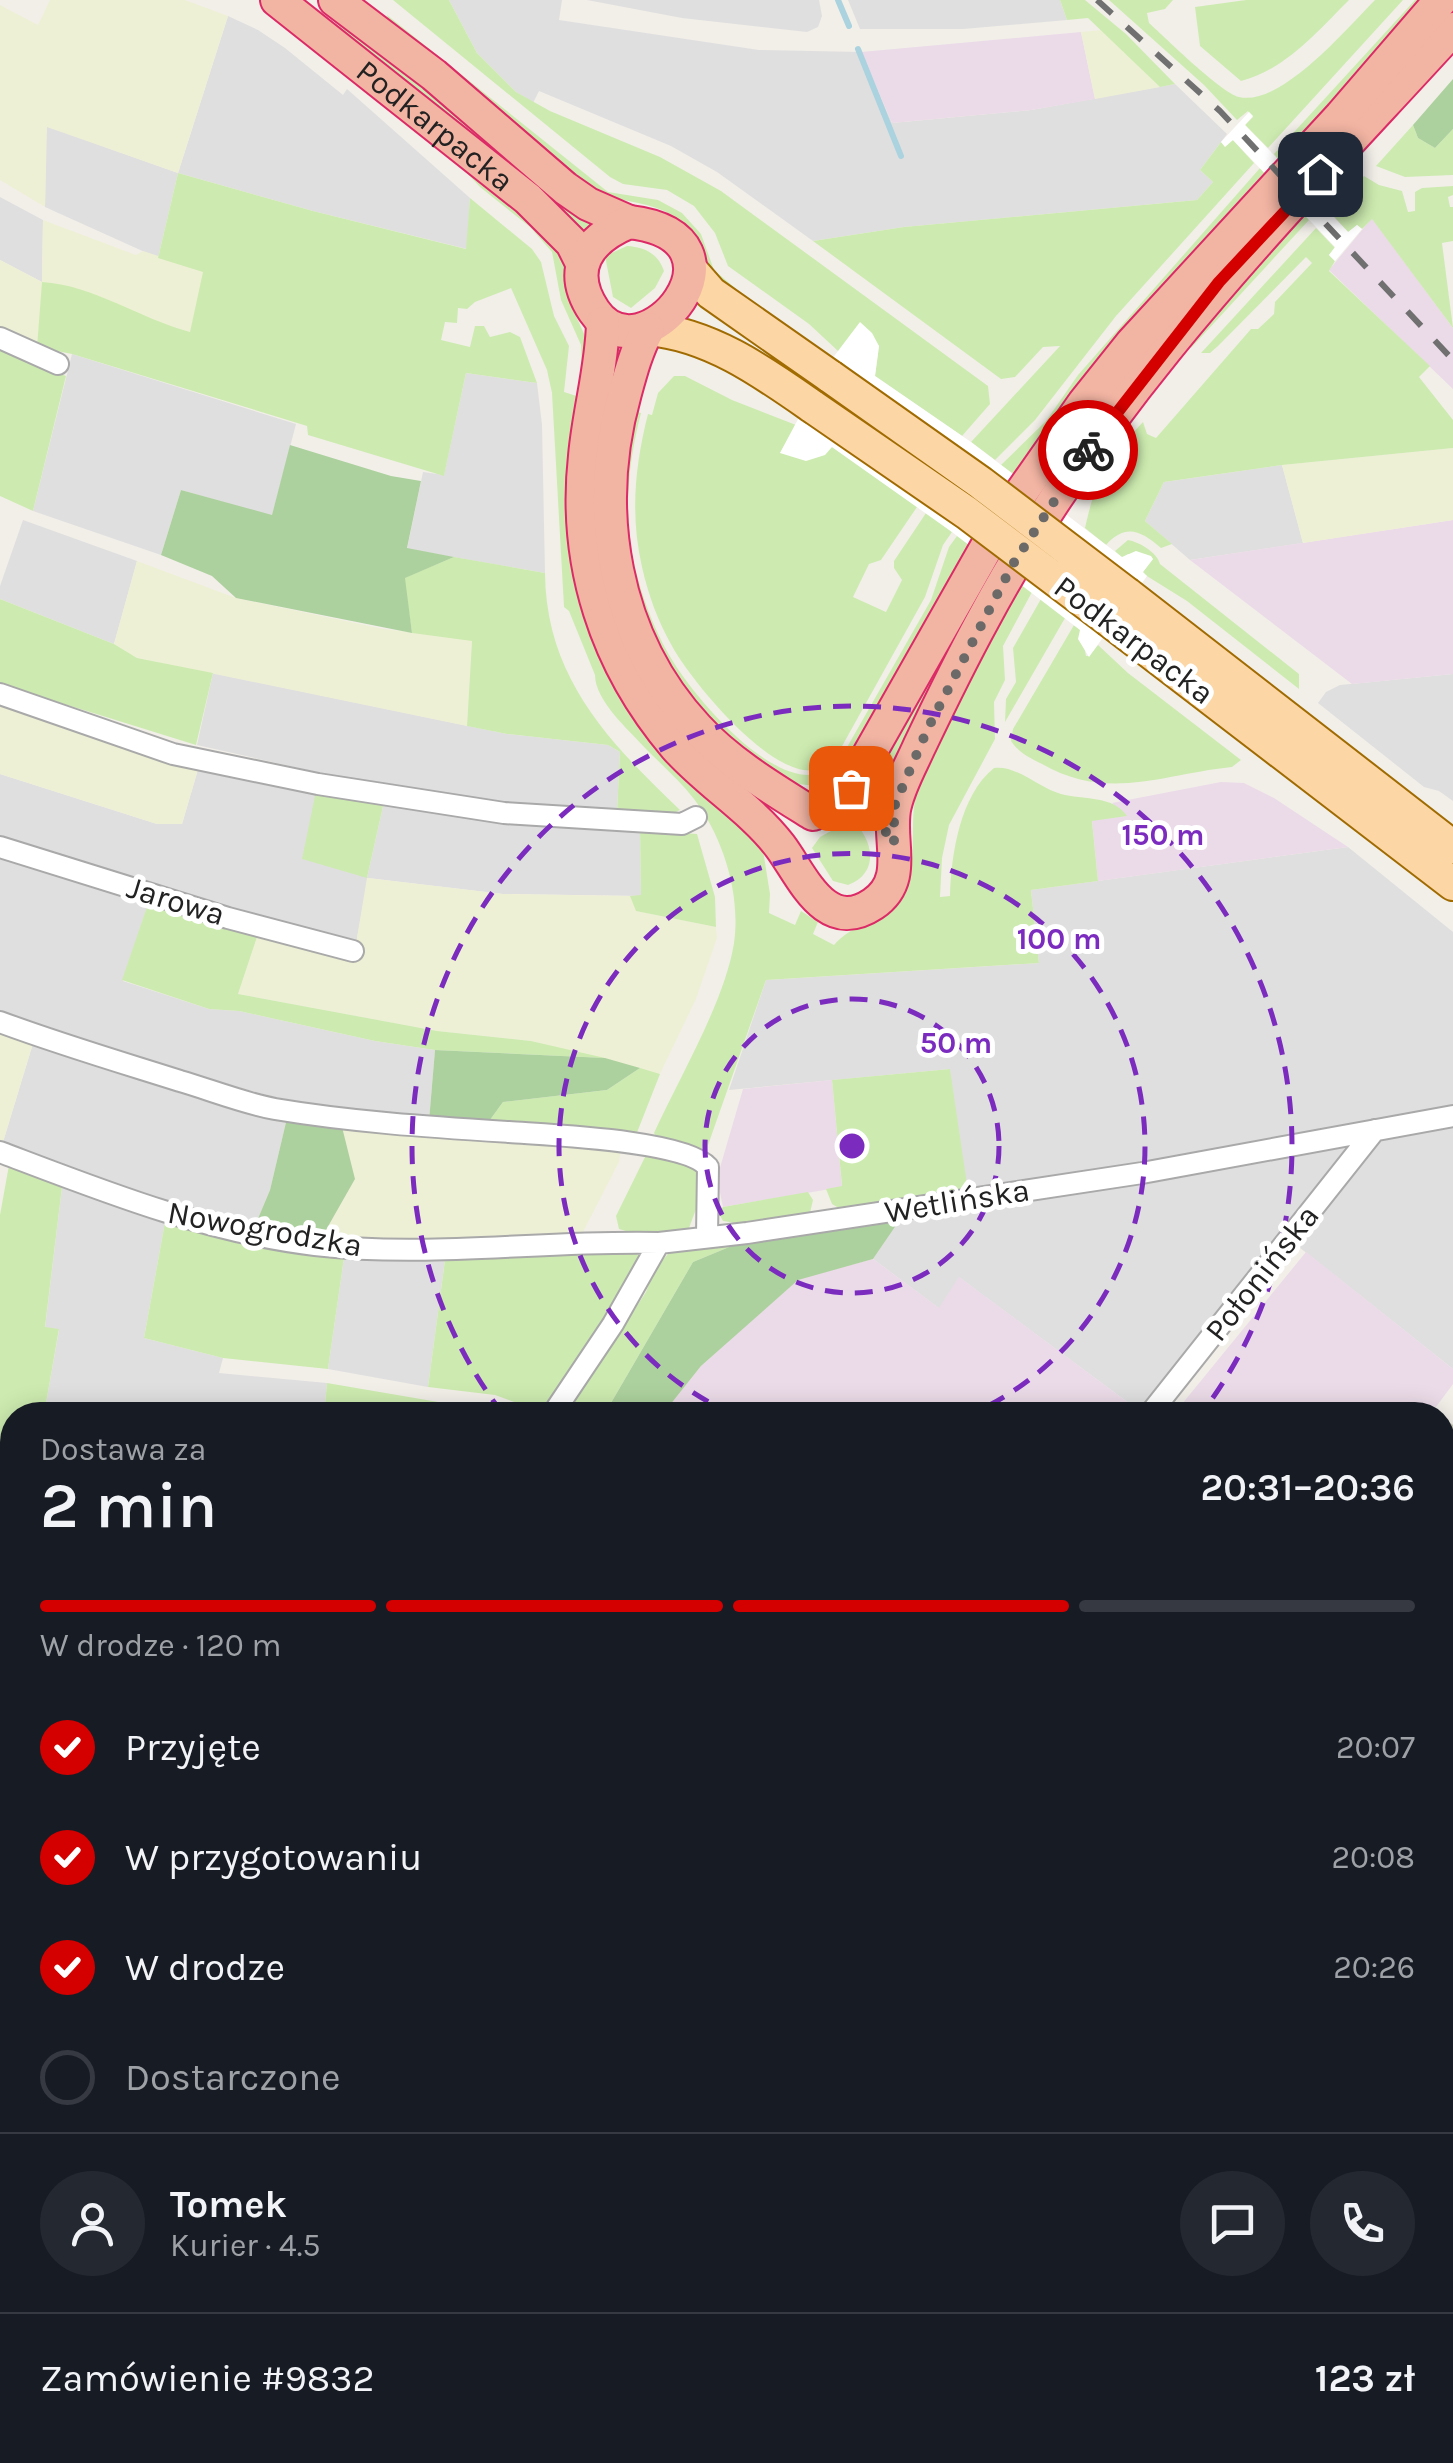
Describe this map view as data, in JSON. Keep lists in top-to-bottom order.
{
  "streets": {
    "highway": ["Podkarpacka"],
    "street": [
      "Jarowa",
      "Wetlińska",
      "Nowogrodzka",
      "Połonińska"
    ]
  },
  "crossings": [
    ["Wetlińska", "Nowogrodzka"],
    ["Wetlińska", "Połonińska"]
  ],
  "page": {
    "heading": ["2 min", "Dostawa za", "20:31–20:36"],
    "panel": [
      "Tomek",
      "Kurier · 4.5",
      "Zamówienie #9832",
      "123 zł"
    ],
    "bar": "W drodze · 120 m",
    "list": [
      ["Przyjęte", "20:07"],
      ["W przygotowaniu", "20:08"],
      ["W drodze", "20:26"],
      "Dostarczone"
    ]
  },
  "rings": ["150 m", "100 m", "50 m"]
}
